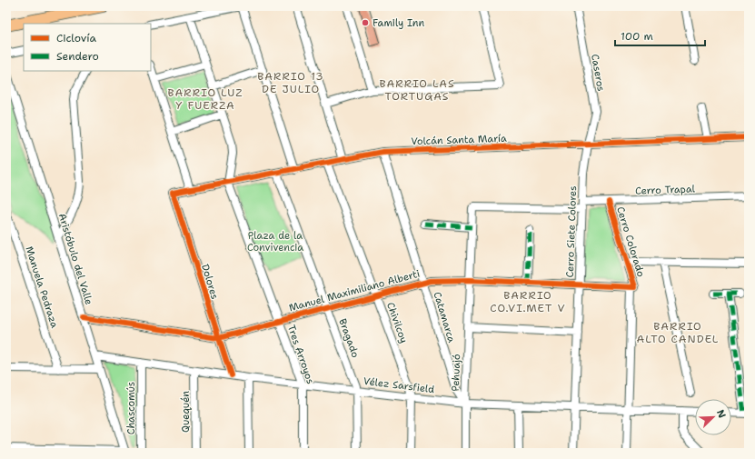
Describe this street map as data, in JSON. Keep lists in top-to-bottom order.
{
  "streets": {
    "street": [
      "Caseros",
      "Volcán Santa María",
      "Cerro Trapal",
      "Cerro Siete Colores",
      "Cerro Colorado",
      "Aristóbulo del Valle",
      "Dolores",
      "Manuela Pedraza",
      "Manuel Maximiliano Alberti",
      "Catamarca",
      "Chivilcoy",
      "Bragado",
      "Tres Arroyos",
      "Pehuajó",
      "Vélez Sarsfield",
      "Chascomús",
      "Quequén"
    ]
  },
  "crossings": [
    ["Caseros", "Volcán Santa María"],
    ["Caseros", "Cerro Siete Colores"],
    ["Volcán Santa María", "Cerro Siete Colores"],
    ["Volcán Santa María", "Dolores"],
    ["Volcán Santa María", "Catamarca"],
    ["Volcán Santa María", "Chivilcoy"],
    ["Volcán Santa María", "Bragado"],
    ["Volcán Santa María", "Tres Arroyos"],
    ["Cerro Trapal", "Cerro Siete Colores"],
    ["Cerro Trapal", "Cerro Colorado"],
    ["Cerro Trapal", "Pehuajó"],
    ["Cerro Siete Colores", "Manuel Maximiliano Alberti"],
    ["Cerro Siete Colores", "Vélez Sarsfield"],
    ["Cerro Colorado", "Manuel Maximiliano Alberti"],
    ["Cerro Colorado", "Vélez Sarsfield"],
    ["Aristóbulo del Valle", "Manuel Maximiliano Alberti"],
    ["Aristóbulo del Valle", "Vélez Sarsfield"],
    ["Dolores", "Manuel Maximiliano Alberti"],
    ["Dolores", "Vélez Sarsfield"],
    ["Manuel Maximiliano Alberti", "Catamarca"],
    ["Manuel Maximiliano Alberti", "Chivilcoy"],
    ["Manuel Maximiliano Alberti", "Bragado"],
    ["Manuel Maximiliano Alberti", "Tres Arroyos"],
    ["Manuel Maximiliano Alberti", "Pehuajó"],
    ["Catamarca", "Pehuajó"],
    ["Catamarca", "Vélez Sarsfield"],
    ["Chivilcoy", "Vélez Sarsfield"],
    ["Bragado", "Vélez Sarsfield"],
    ["Tres Arroyos", "Vélez Sarsfield"],
    ["Pehuajó", "Vélez Sarsfield"],
    ["Vélez Sarsfield", "Chascomús"],
    ["Vélez Sarsfield", "Quequén"]
  ],
  "districts": [
    "BARRIO 13 DE JULIO",
    "BARRIO LAS TORTUGAS",
    "BARRIO LUZ Y FUERZA",
    "BARRIO CO.VI.MET V",
    "BARRIO ALTO CANDEL"
  ],
  "parks": ["Plaza de la Convivencia"],
  "places": ["Family Inn"],
  "legend": ["Ciclovía", "Sendero"],
  "scale_bar": "100 m",
  "north": "top right"
}
